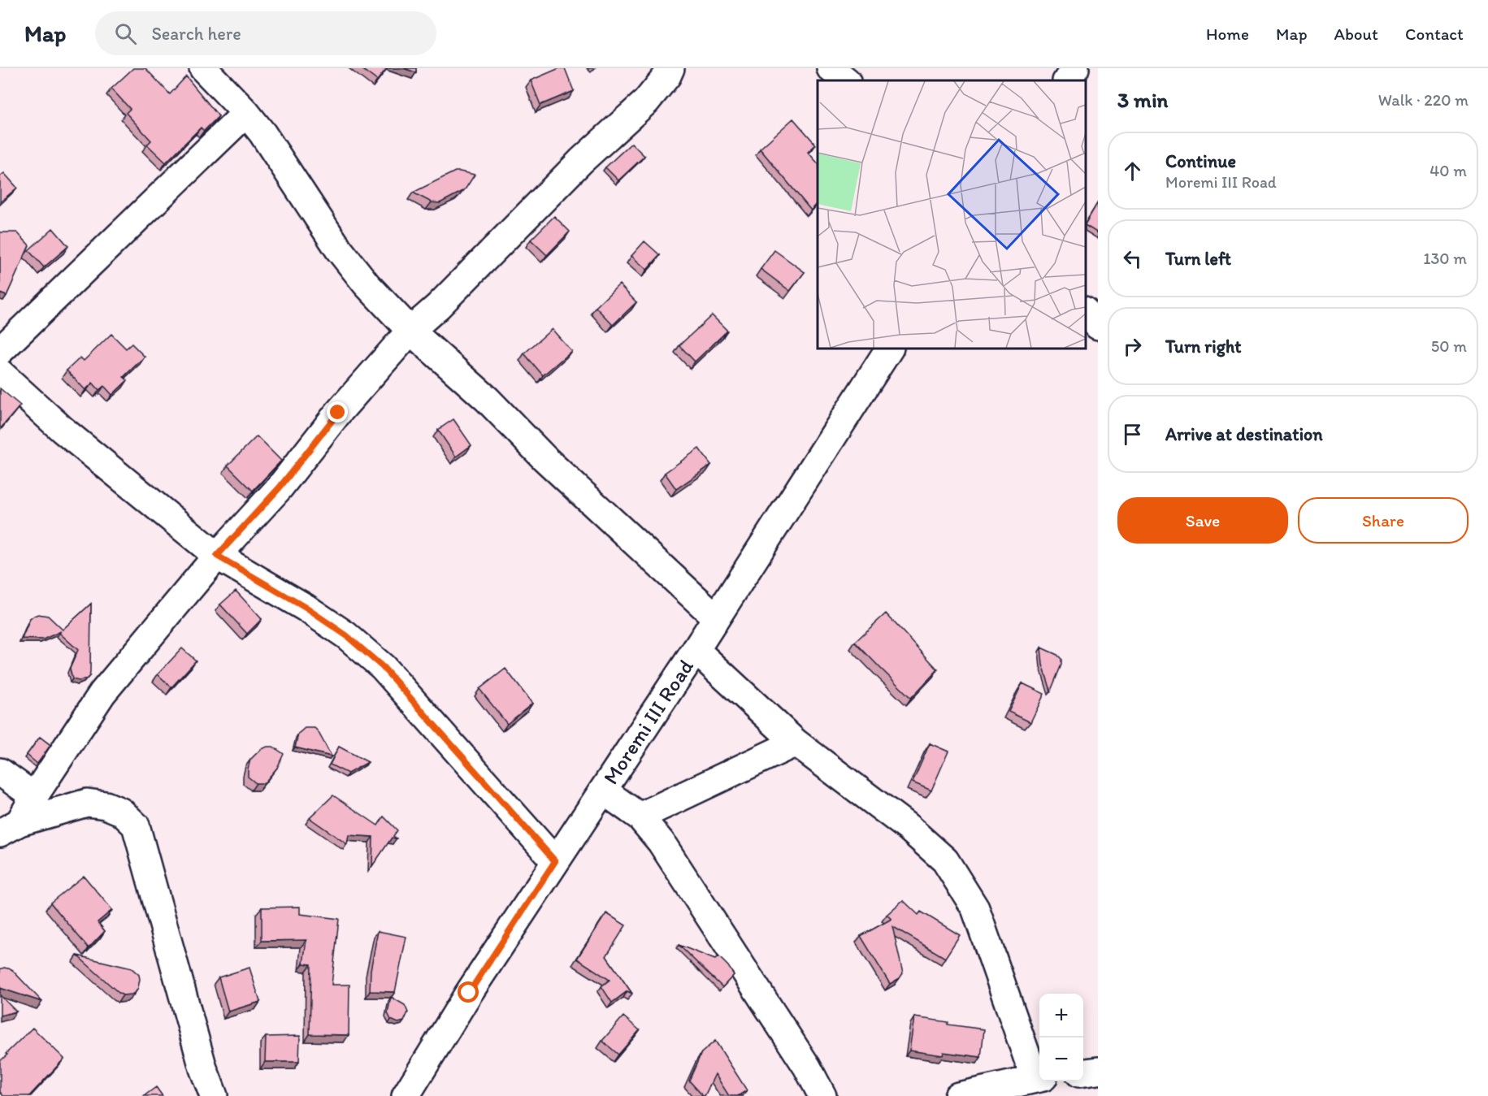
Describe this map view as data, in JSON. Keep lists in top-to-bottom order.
{
  "streets": {
    "street": ["Moremi III Road"]
  },
  "page": {
    "header": "Map",
    "search": "Search here",
    "nav": [
      "Home",
      "Map",
      "About",
      "Contact"
    ],
    "heading": ["3 min", "Walk · 220 m"],
    "list": [
      ["Continue", "Moremi III Road", "40 m"],
      ["Turn left", "130 m"],
      ["Turn right", "50 m"],
      "Arrive at destination"
    ],
    "buttons": ["Save", "Share"],
    "map_buttons": ["+", "−"]
  }
}
